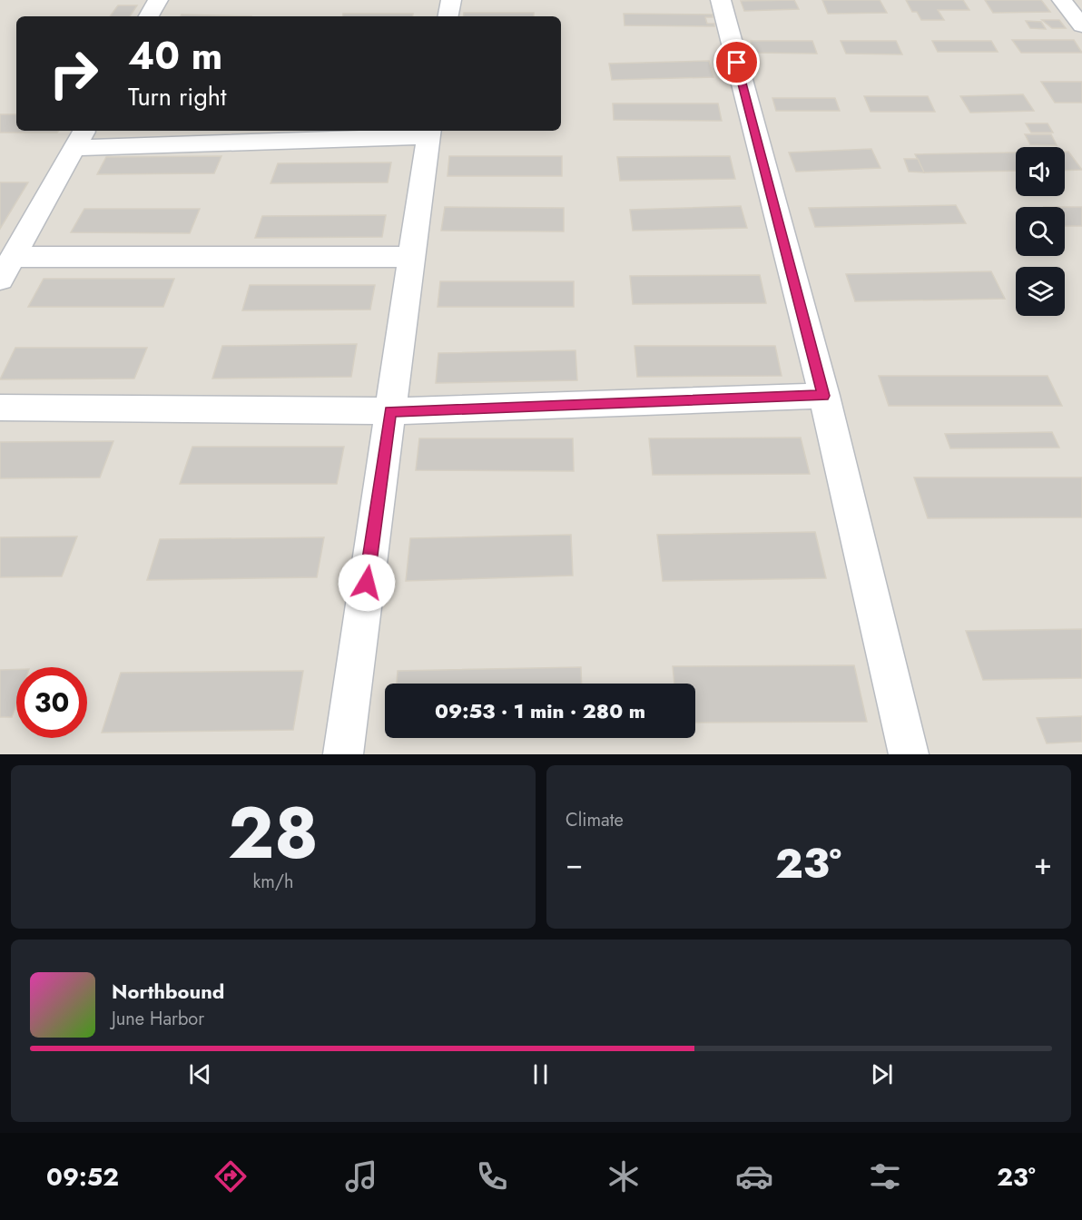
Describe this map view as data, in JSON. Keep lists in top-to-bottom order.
{
  "page": {
    "turn": ["40 m", "Turn right"],
    "limit": "30",
    "trip": "09:53 · 1 min · 280 m",
    "tile": [
      ["28", "km/h"],
      "Climate"
    ],
    "heat": ["−", "23°", "+"],
    "song": ["Northbound", "June Harbor"],
    "tabs": ["09:52", "23°"]
  }
}
